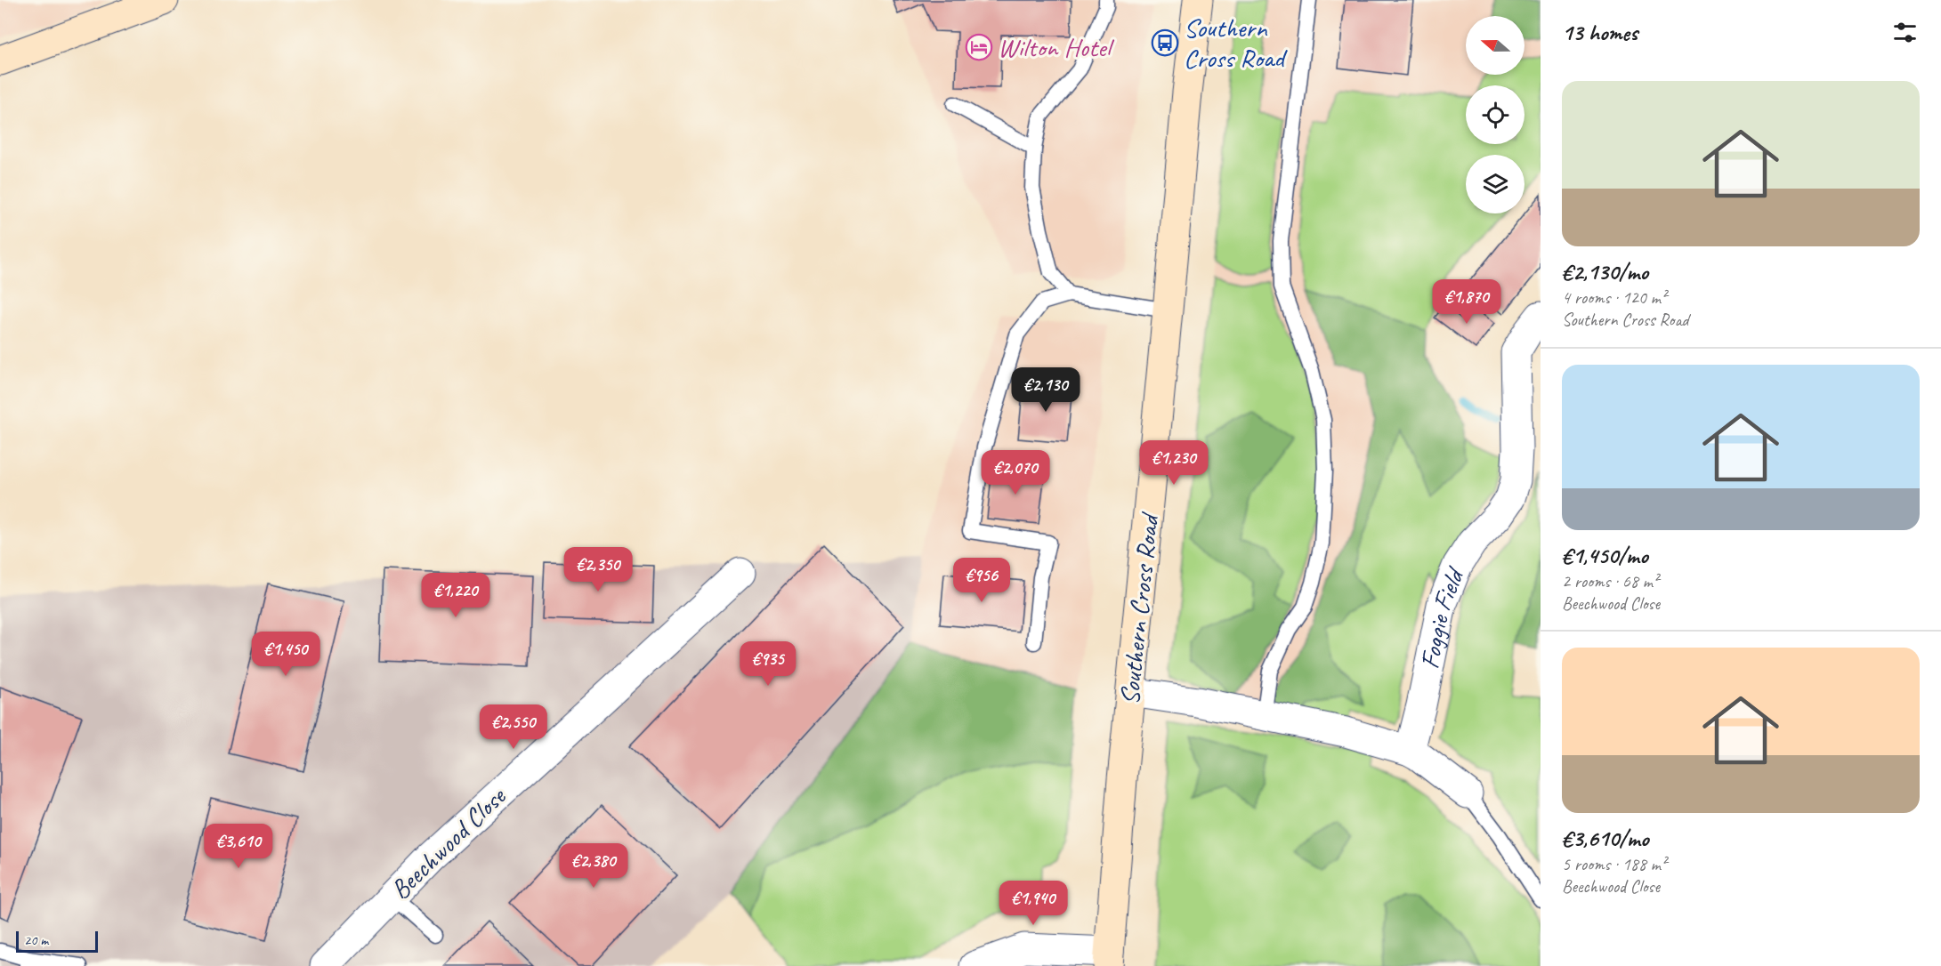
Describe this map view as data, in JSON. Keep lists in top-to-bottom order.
{
  "streets": {
    "main road": ["Southern Cross Road"],
    "street": ["Foggie Field", "Beechwood Close"]
  },
  "places": {
    "bus stop": ["Southern Cross Road"],
    "hotel": ["Wilton Hotel"]
  },
  "scale_bar": "20 m",
  "north": "left",
  "page": {
    "heading": "13 homes",
    "list": [
      {
        "name": "€2,130/mo",
        "note": "4 rooms · 120 m² · Southern Cross Road"
      },
      {
        "name": "€1,450/mo",
        "note": "2 rooms · 68 m² · Beechwood Close"
      },
      {
        "name": "€3,610/mo",
        "note": "5 rooms · 188 m² · Beechwood Close"
      }
    ],
    "price": [
      "€1,870",
      "€2,130",
      "€1,230",
      "€2,070",
      "€2,350",
      "€956",
      "€1,220",
      "€1,450",
      "€935",
      "€2,550",
      "€3,610",
      "€2,380",
      "€1,940"
    ],
    "scale": "20 m"
  }
}
